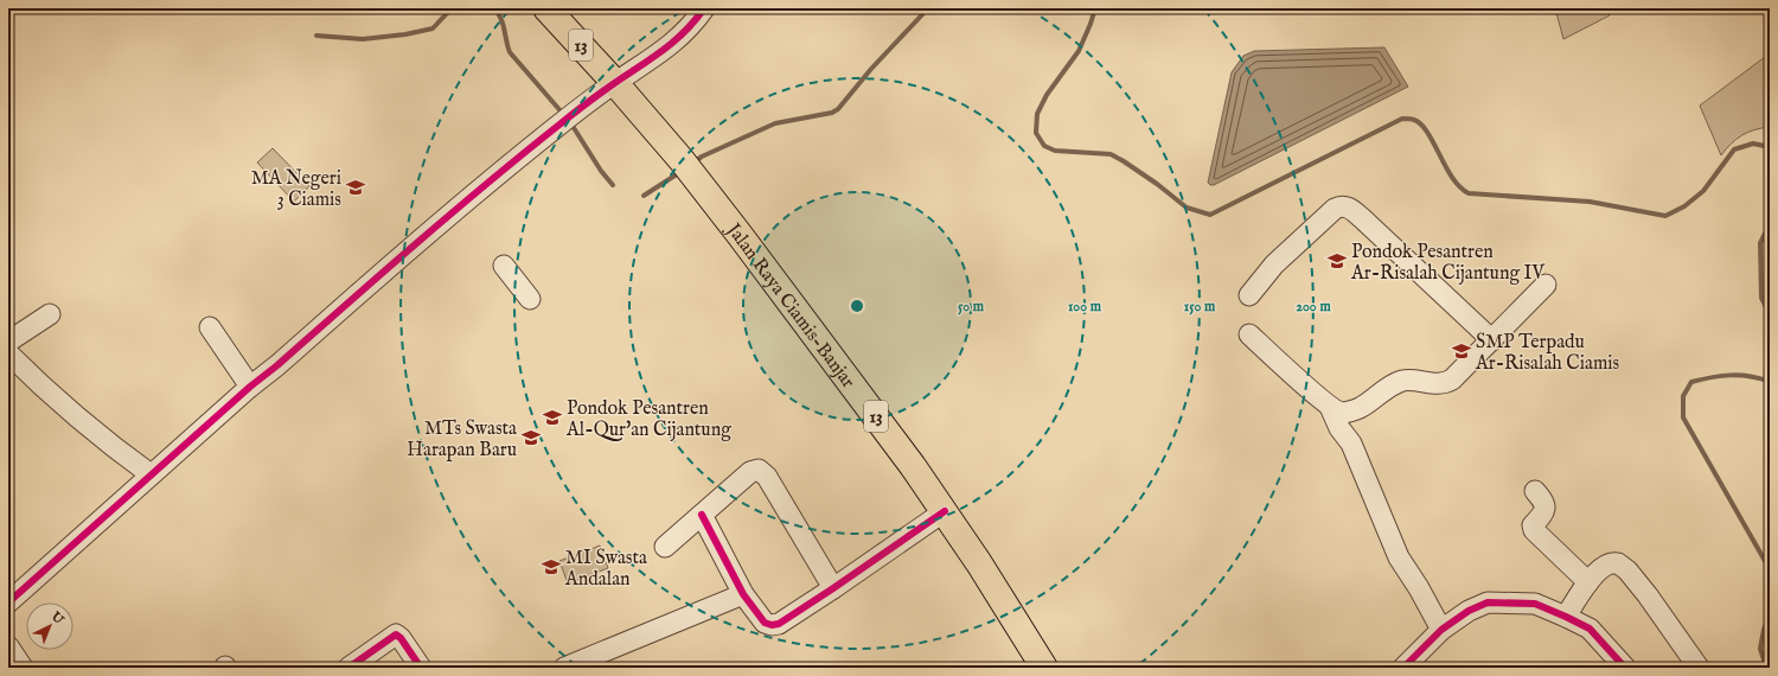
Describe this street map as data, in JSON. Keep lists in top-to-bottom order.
{
  "streets": {
    "highway": ["13", "Jalan Raya Ciamis-Banjar"]
  },
  "places": {
    "school or university": [
      "MA Negeri 3 Ciamis",
      "Pondok Pesantren Ar-Risalah Cijantung IV",
      "SMP Terpadu Ar-Risalah Ciamis",
      "Pondok Pesantren Al-Qur'an Cijantung",
      "MTs Swasta Harapan Baru",
      "MI Swasta Andalan"
    ]
  },
  "north": "top right",
  "rings": [
    "50 m",
    "100 m",
    "150 m",
    "200 m"
  ]
}
